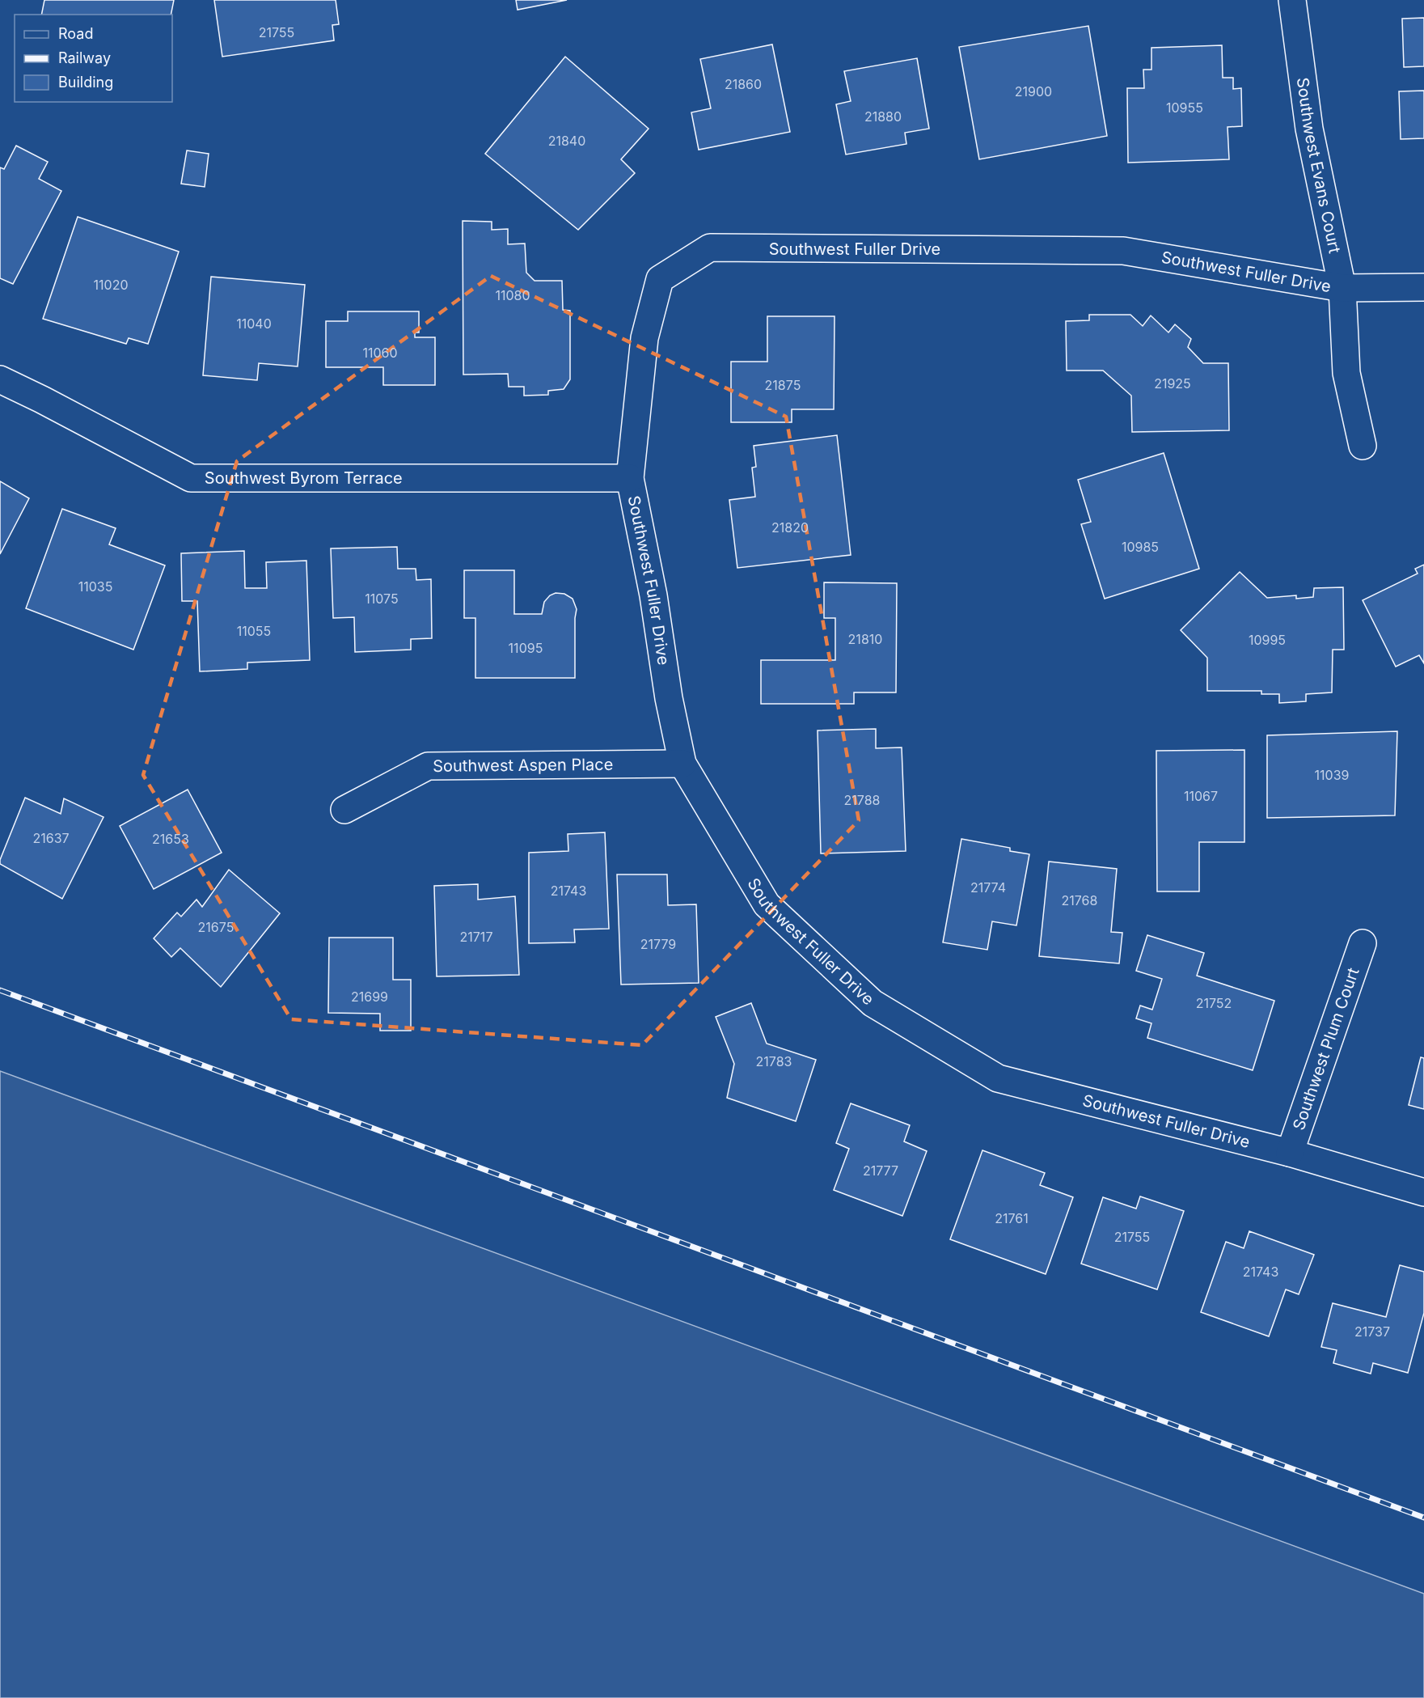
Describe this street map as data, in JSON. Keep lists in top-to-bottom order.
{
  "streets": {
    "street": [
      "Southwest Evans Court",
      "Southwest Fuller Drive",
      "Southwest Byrom Terrace",
      "Southwest Aspen Place",
      "Southwest Plum Court"
    ]
  },
  "crossings": [
    ["Southwest Evans Court", "Southwest Fuller Drive"],
    ["Southwest Fuller Drive", "Southwest Byrom Terrace"],
    ["Southwest Fuller Drive", "Southwest Aspen Place"],
    ["Southwest Fuller Drive", "Southwest Plum Court"]
  ],
  "house_numbers": [
    "21755",
    "21860",
    "21900",
    "10955",
    "21880",
    "21840",
    "11020",
    "11080",
    "11040",
    "11060",
    "21925",
    "21875",
    "21820",
    "10985",
    "11035",
    "11075",
    "11055",
    "21810",
    "10995",
    "11095",
    "11039",
    "11067",
    "21788",
    "21637",
    "21653",
    "21774",
    "21743",
    "21768",
    "21675",
    "21717",
    "21779",
    "21699",
    "21752",
    "21783",
    "21777",
    "21761",
    "21755",
    "21743",
    "21737"
  ],
  "legend": ["Road", "Railway", "Building"]
}
